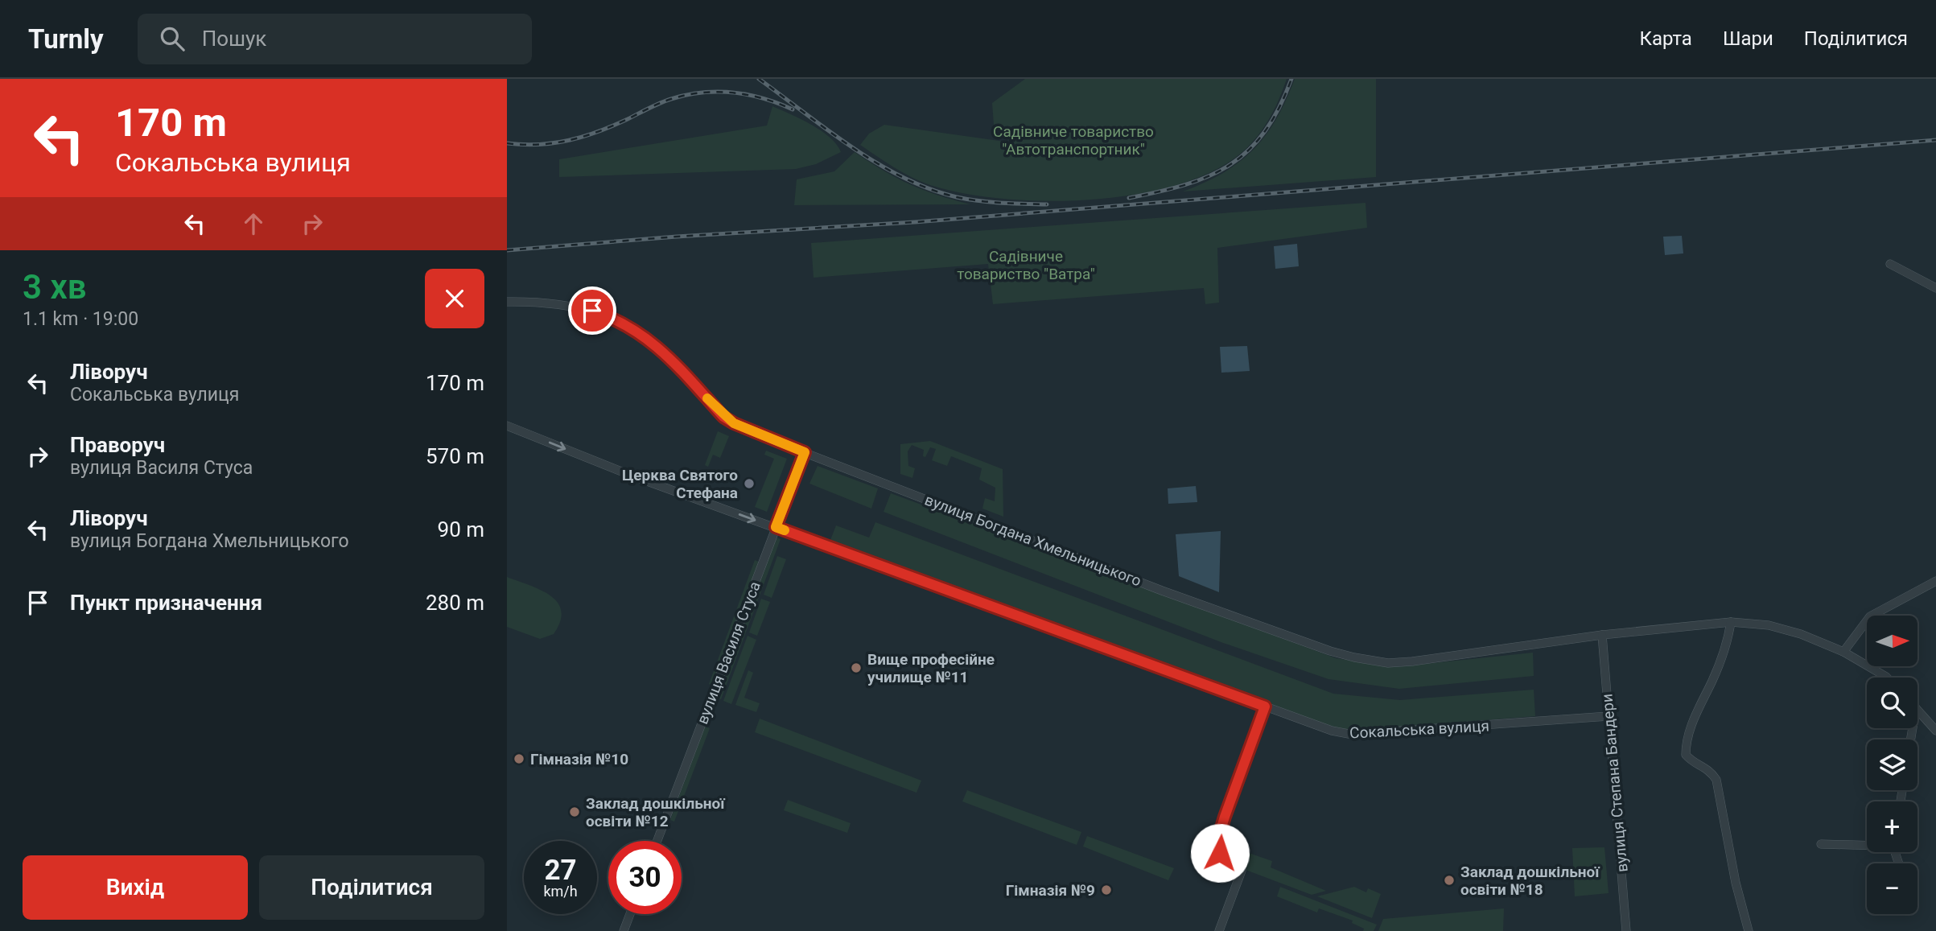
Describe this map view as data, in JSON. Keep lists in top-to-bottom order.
{
  "streets": {
    "street": [
      "вулиця Богдана Хмельницького",
      "вулиця Василя Стуса",
      "Сокальська вулиця",
      "вулиця Степана Бандери"
    ]
  },
  "crossings": [
    ["вулиця Богдана Хмельницького", "вулиця Василя Стуса"],
    ["вулиця Богдана Хмельницького", "вулиця Степана Бандери"],
    ["вулиця Василя Стуса", "Сокальська вулиця"],
    ["Сокальська вулиця", "вулиця Степана Бандери"]
  ],
  "parks": ["Садівниче товариство \"Автотранспортник\"", "Садівниче товариство \"Ватра\""],
  "places": [
    "Церква Святого Стефана",
    "Вище професійне училище №11",
    "Гімназія №10",
    "Заклад дошкільної освіти №12",
    "Заклад дошкільної освіти №18",
    "Гімназія №9"
  ],
  "north": "right",
  "page": {
    "header": "Turnly",
    "search": "Пошук",
    "nav": ["Карта", "Шари", "Поділитися"],
    "turn": ["170 m", "Сокальська вулиця"],
    "heading": ["3 хв", "1.1 km · 19:00"],
    "list": [
      {
        "name": "Ліворуч",
        "note": "Сокальська вулиця",
        "value": "170 m"
      },
      {
        "name": "Праворуч",
        "note": "вулиця Василя Стуса",
        "value": "570 m"
      },
      {
        "name": "Ліворуч",
        "note": "вулиця Богдана Хмельницького",
        "value": "90 m"
      },
      {
        "name": "Пункт призначення",
        "value": "280 m"
      }
    ],
    "map_buttons": ["+", "−"],
    "speed": "27 km/h",
    "limit": "30",
    "buttons": ["Вихід", "Поділитися"]
  }
}
